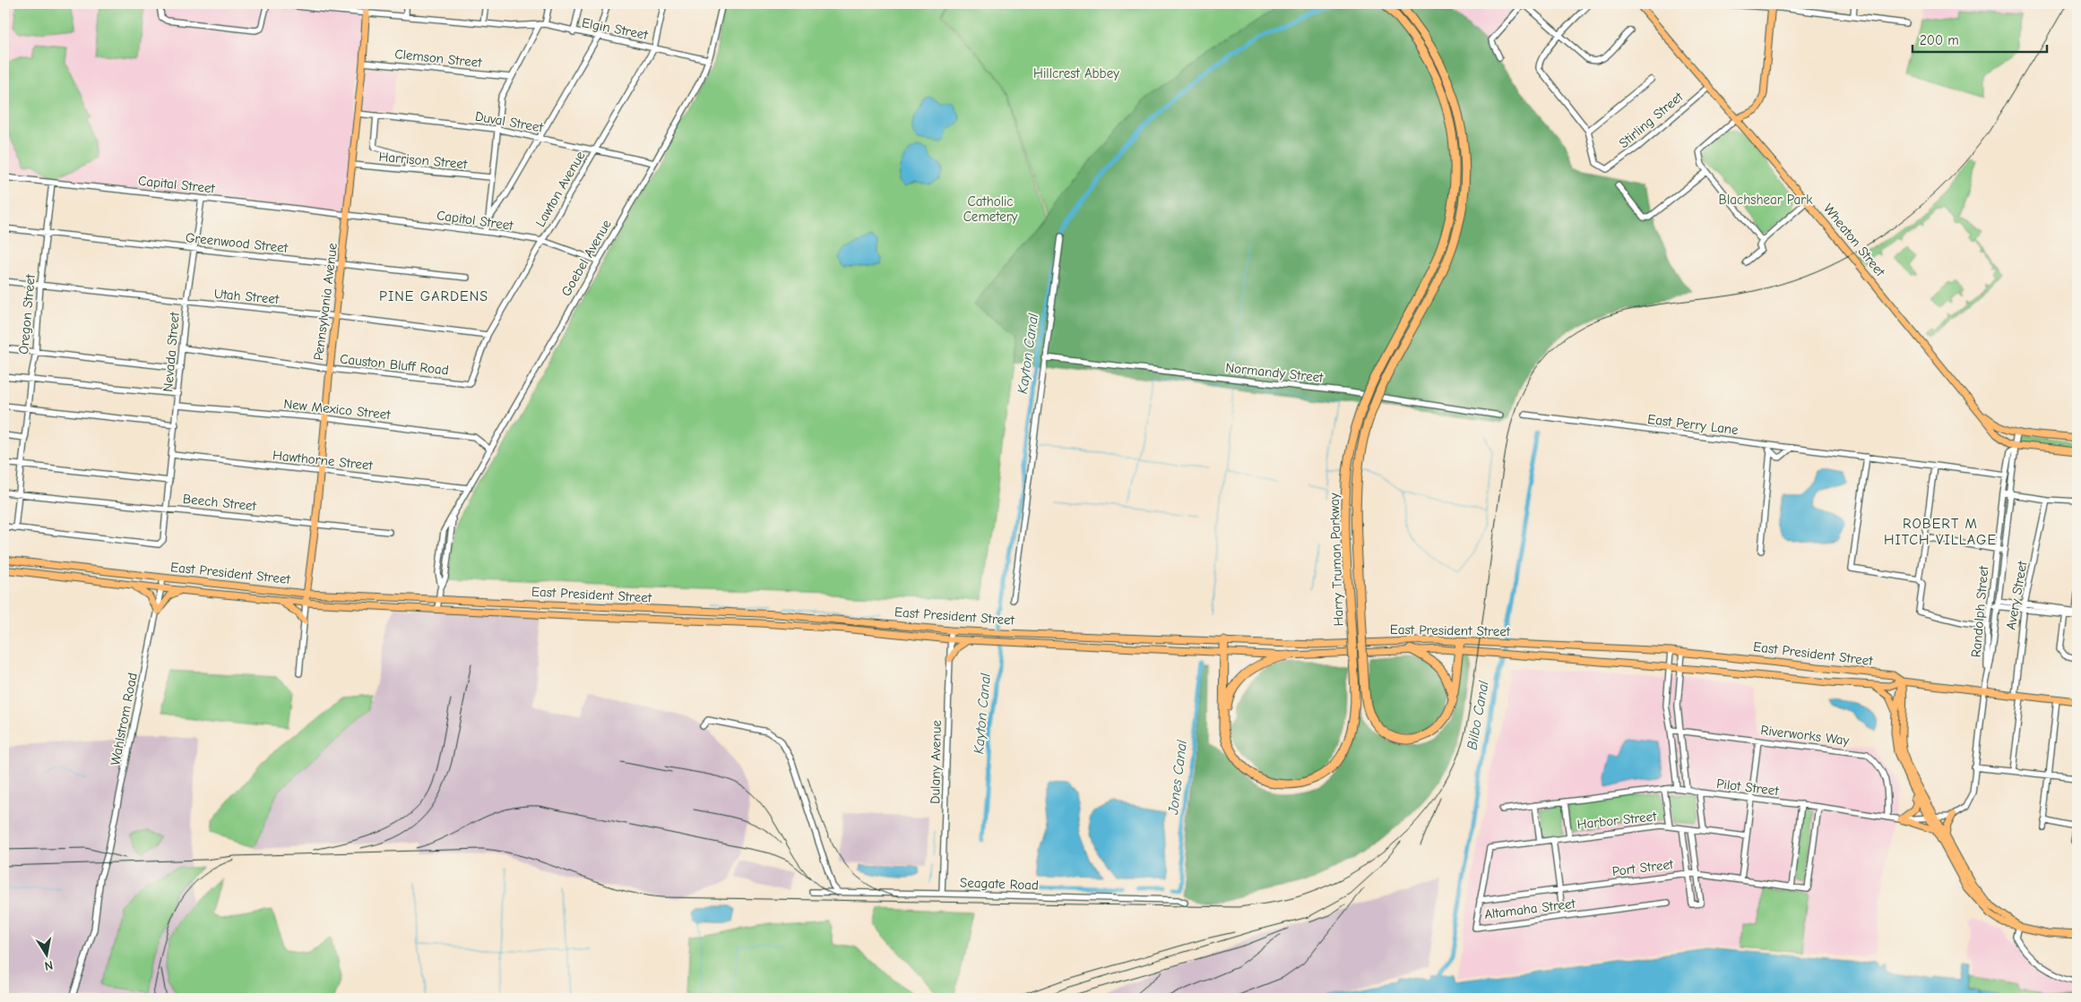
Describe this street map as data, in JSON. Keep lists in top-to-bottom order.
{
  "streets": {
    "highway": ["Harry Truman Parkway"],
    "main road": ["Wheaton Street", "Pennsylvania Avenue", "East President Street"],
    "street": [
      "Elgin Street",
      "Clemson Street",
      "Stirling Street",
      "Duval Street",
      "Harrison Street",
      "Capital Street",
      "Lawton Avenue",
      "Capitol Street",
      "Greenwood Street",
      "Goebel Avenue",
      "Utah Street",
      "Oregon Street",
      "Nevada Street",
      "Causton Bluff Road",
      "Normandy Street",
      "New Mexico Street",
      "East Perry Lane",
      "Hawthorne Street",
      "Beech Street",
      "Avery Street",
      "Randolph Street",
      "Wahlstrom Road",
      "Riverworks Way",
      "Dulany Avenue",
      "Pilot Street",
      "Harbor Street",
      "Port Street",
      "Seagate Road",
      "Altamaha Street"
    ]
  },
  "crossings": [
    ["Elgin Street", "Lawton Avenue"],
    ["Elgin Street", "Goebel Avenue"],
    ["Elgin Street", "Pennsylvania Avenue"],
    ["Clemson Street", "Pennsylvania Avenue"],
    ["Stirling Street", "Wheaton Street"],
    ["Duval Street", "Lawton Avenue"],
    ["Duval Street", "Goebel Avenue"],
    ["Duval Street", "Pennsylvania Avenue"],
    ["Harrison Street", "Pennsylvania Avenue"],
    ["Capital Street", "Capitol Street"],
    ["Capital Street", "Pennsylvania Avenue"],
    ["Capital Street", "Oregon Street"],
    ["Capital Street", "Nevada Street"],
    ["Lawton Avenue", "Capitol Street"],
    ["Lawton Avenue", "Utah Street"],
    ["Lawton Avenue", "Causton Bluff Road"],
    ["Capitol Street", "Goebel Avenue"],
    ["Capitol Street", "Pennsylvania Avenue"],
    ["Wheaton Street", "Randolph Street"],
    ["Greenwood Street", "Pennsylvania Avenue"],
    ["Greenwood Street", "Oregon Street"],
    ["Greenwood Street", "Nevada Street"],
    ["Goebel Avenue", "New Mexico Street"],
    ["Goebel Avenue", "Hawthorne Street"],
    ["Goebel Avenue", "East President Street"],
    ["Utah Street", "Pennsylvania Avenue"],
    ["Utah Street", "Oregon Street"],
    ["Utah Street", "Nevada Street"],
    ["Pennsylvania Avenue", "Causton Bluff Road"],
    ["Pennsylvania Avenue", "New Mexico Street"],
    ["Pennsylvania Avenue", "Hawthorne Street"],
    ["Pennsylvania Avenue", "Beech Street"],
    ["Pennsylvania Avenue", "East President Street"],
    ["Oregon Street", "Beech Street"],
    ["Nevada Street", "Causton Bluff Road"],
    ["Nevada Street", "New Mexico Street"],
    ["Nevada Street", "Hawthorne Street"],
    ["Nevada Street", "Beech Street"],
    ["Harry Truman Parkway", "East President Street"],
    ["East President Street", "Avery Street"],
    ["East President Street", "Randolph Street"],
    ["East President Street", "Wahlstrom Road"],
    ["East President Street", "Dulany Avenue"],
    ["Randolph Street", "Pilot Street"],
    ["Riverworks Way", "Pilot Street"],
    ["Dulany Avenue", "Seagate Road"],
    ["Pilot Street", "Port Street"],
    ["Harbor Street", "Altamaha Street"],
    ["Port Street", "Altamaha Street"]
  ],
  "districts": ["PINE GARDENS", "ROBERT M HITCH VILLAGE"],
  "water": ["Kayton Canal", "Bilbo Canal", "Jones Canal"],
  "parks": ["Hillcrest Abbey", "Blachshear Park", "Catholic Cemetery"],
  "scale_bar": "200 m",
  "north": "bottom"
}
